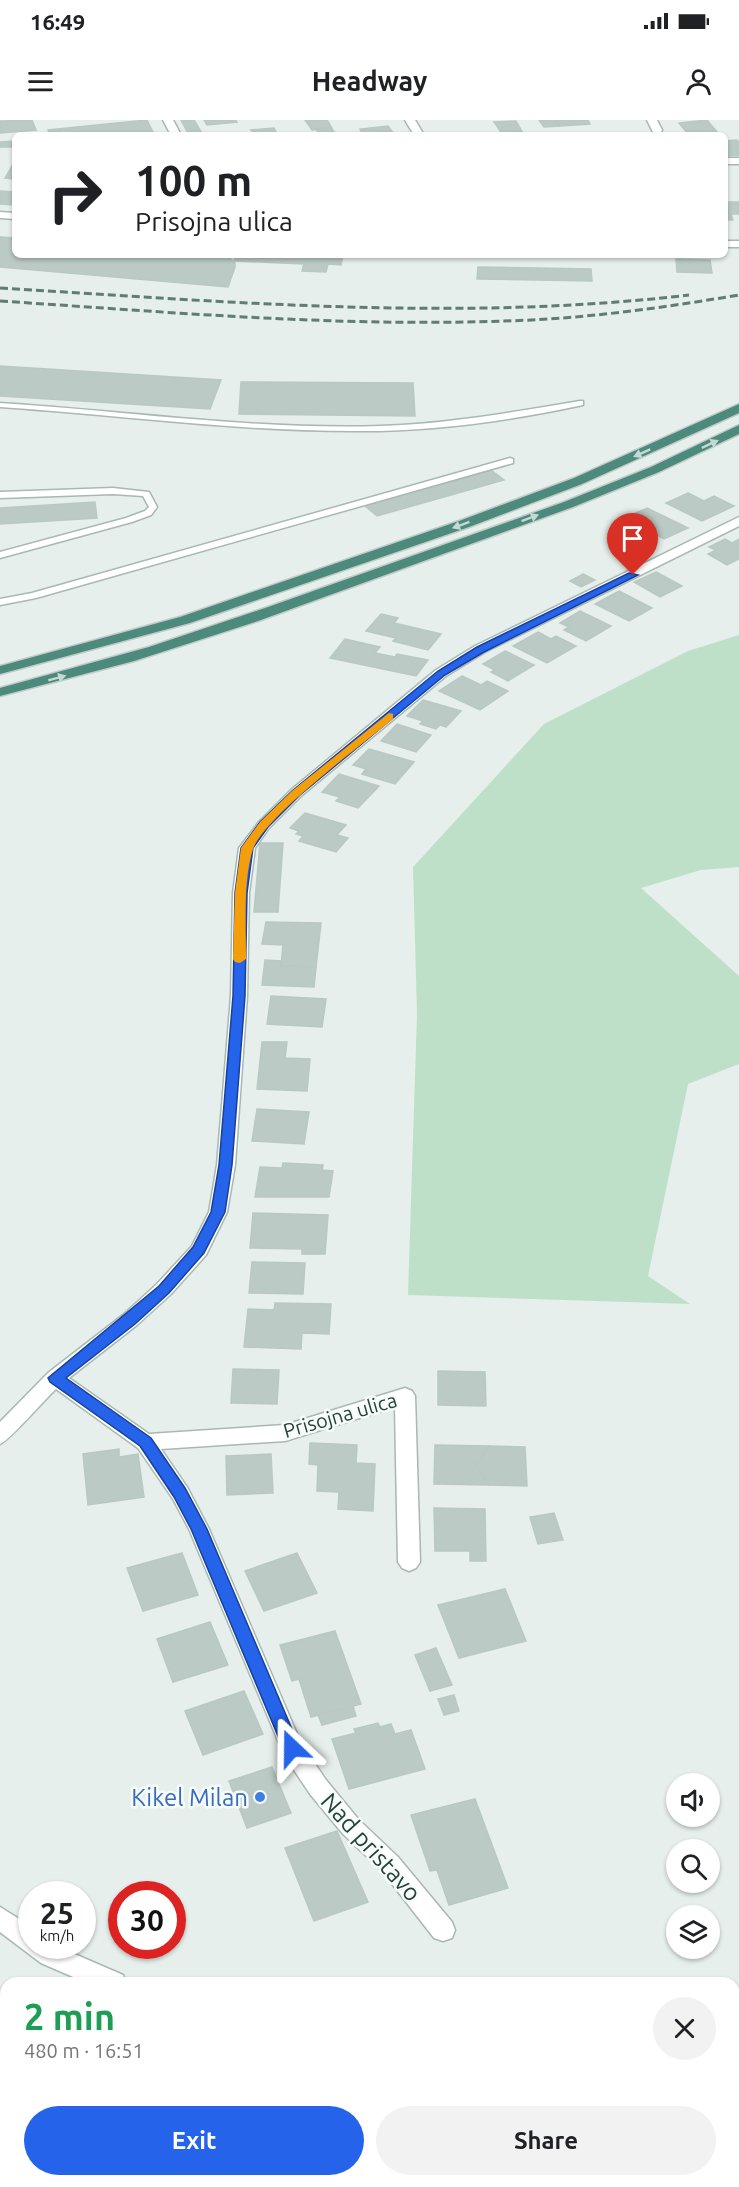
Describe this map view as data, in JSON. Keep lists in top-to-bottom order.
{
  "streets": {
    "street": ["Prisojna ulica", "Nad pristavo"]
  },
  "crossings": [
    ["Prisojna ulica", "Nad pristavo"]
  ],
  "places": ["Kikel Milan"],
  "page": {
    "status": "16:49",
    "header": "Headway",
    "turn": ["100 m", "Prisojna ulica"],
    "speed": "25 km/h",
    "limit": "30",
    "heading": ["2 min", "480 m · 16:51"],
    "buttons": ["Exit", "Share"]
  }
}
